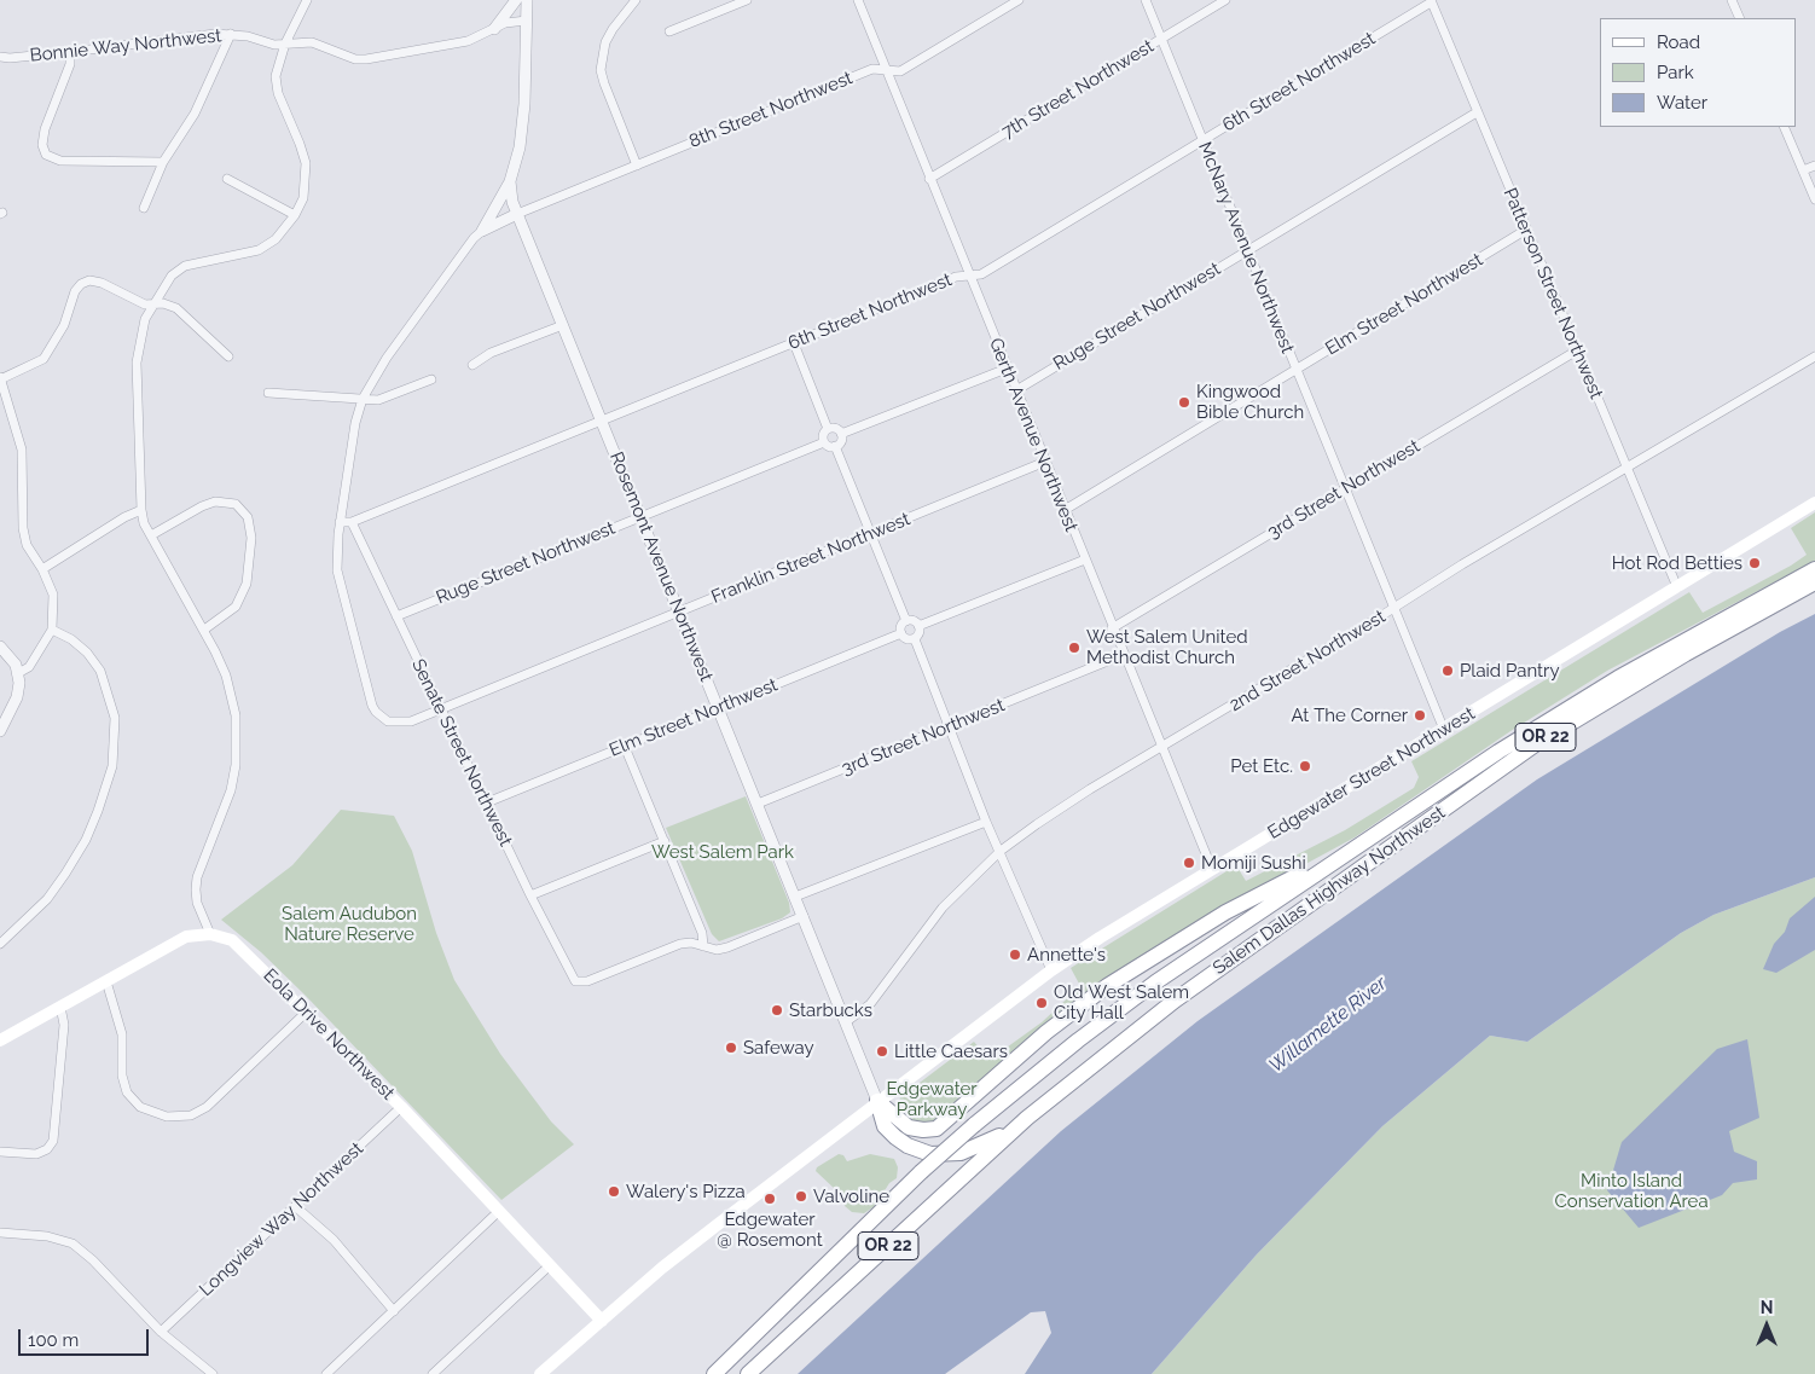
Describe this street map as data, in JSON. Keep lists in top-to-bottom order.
{
  "streets": {
    "highway": ["OR 22", "Salem Dallas Highway Northwest"],
    "main road": ["Edgewater Street Northwest", "Eola Drive Northwest"],
    "street": [
      "Bonnie Way Northwest",
      "6th Street Northwest",
      "7th Street Northwest",
      "8th Street Northwest",
      "McNary Avenue Northwest",
      "Patterson Street Northwest",
      "Elm Street Northwest",
      "Ruge Street Northwest",
      "Gerth Avenue Northwest",
      "3rd Street Northwest",
      "Franklin Street Northwest",
      "Rosemont Avenue Northwest",
      "2nd Street Northwest",
      "Senate Street Northwest",
      "Longview Way Northwest"
    ]
  },
  "crossings": [
    ["Bonnie Way Northwest", "Rosemont Avenue Northwest"],
    ["6th Street Northwest", "McNary Avenue Northwest"],
    ["6th Street Northwest", "Patterson Street Northwest"],
    ["6th Street Northwest", "Gerth Avenue Northwest"],
    ["6th Street Northwest", "Franklin Street Northwest"],
    ["6th Street Northwest", "Rosemont Avenue Northwest"],
    ["6th Street Northwest", "Senate Street Northwest"],
    ["7th Street Northwest", "McNary Avenue Northwest"],
    ["7th Street Northwest", "Gerth Avenue Northwest"],
    ["8th Street Northwest", "Gerth Avenue Northwest"],
    ["8th Street Northwest", "Rosemont Avenue Northwest"],
    ["McNary Avenue Northwest", "Elm Street Northwest"],
    ["McNary Avenue Northwest", "Ruge Street Northwest"],
    ["McNary Avenue Northwest", "3rd Street Northwest"],
    ["McNary Avenue Northwest", "2nd Street Northwest"],
    ["McNary Avenue Northwest", "Edgewater Street Northwest"],
    ["Patterson Street Northwest", "Elm Street Northwest"],
    ["Patterson Street Northwest", "Ruge Street Northwest"],
    ["Patterson Street Northwest", "3rd Street Northwest"],
    ["Patterson Street Northwest", "2nd Street Northwest"],
    ["Patterson Street Northwest", "Edgewater Street Northwest"],
    ["Elm Street Northwest", "Gerth Avenue Northwest"],
    ["Elm Street Northwest", "Rosemont Avenue Northwest"],
    ["Elm Street Northwest", "Senate Street Northwest"],
    ["Ruge Street Northwest", "Gerth Avenue Northwest"],
    ["Ruge Street Northwest", "Rosemont Avenue Northwest"],
    ["Ruge Street Northwest", "Senate Street Northwest"],
    ["Gerth Avenue Northwest", "3rd Street Northwest"],
    ["Gerth Avenue Northwest", "Franklin Street Northwest"],
    ["Gerth Avenue Northwest", "2nd Street Northwest"],
    ["Gerth Avenue Northwest", "Edgewater Street Northwest"],
    ["3rd Street Northwest", "Rosemont Avenue Northwest"],
    ["Franklin Street Northwest", "Rosemont Avenue Northwest"],
    ["Franklin Street Northwest", "Senate Street Northwest"],
    ["Rosemont Avenue Northwest", "2nd Street Northwest"],
    ["Rosemont Avenue Northwest", "OR 22"],
    ["Rosemont Avenue Northwest", "Edgewater Street Northwest"],
    ["OR 22", "Edgewater Street Northwest"],
    ["OR 22", "Salem Dallas Highway Northwest"],
    ["Edgewater Street Northwest", "Eola Drive Northwest"],
    ["Eola Drive Northwest", "Longview Way Northwest"]
  ],
  "water": ["Willamette River"],
  "parks": [
    "West Salem Park",
    "Salem Audubon Nature Reserve",
    "Edgewater Parkway",
    "Minto Island Conservation Area"
  ],
  "places": [
    "Kingwood Bible Church",
    "Hot Rod Betties",
    "West Salem United Methodist Church",
    "Plaid Pantry",
    "At The Corner",
    "Pet Etc.",
    "Momiji Sushi",
    "Annette's",
    "Old West Salem City Hall",
    "Starbucks",
    "Safeway",
    "Little Caesars",
    "Walery's Pizza",
    "Valvoline",
    "Edgewater @ Rosemont"
  ],
  "legend": ["Road", "Park", "Water"],
  "scale_bar": "100 m",
  "north": "top"
}
